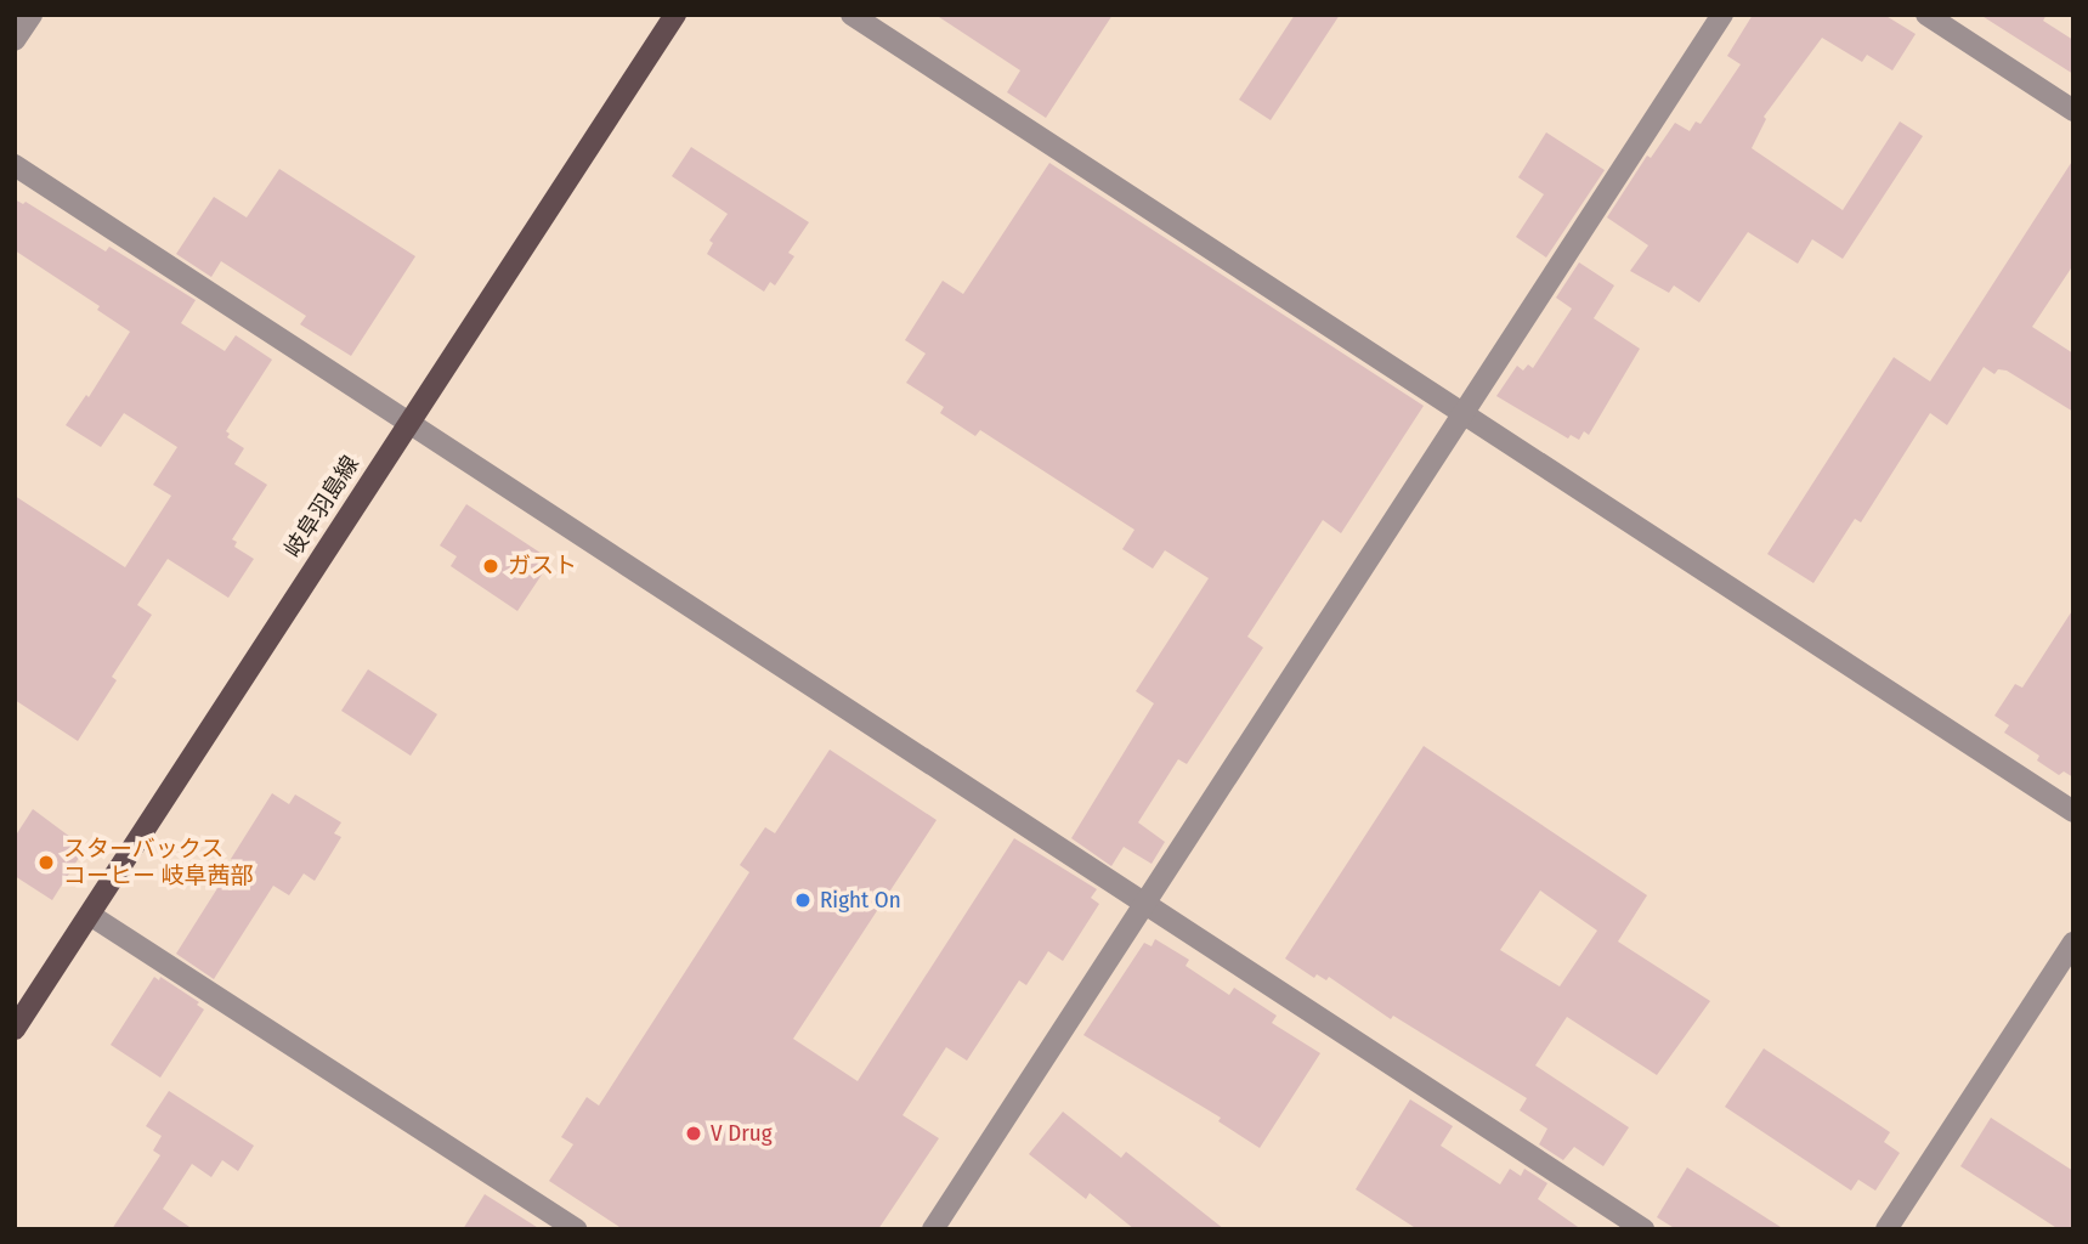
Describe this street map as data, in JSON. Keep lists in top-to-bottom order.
{
  "streets": {
    "main road": ["岐阜羽島線"]
  },
  "places": [
    "ガスト",
    "スターバックス コーヒー 岐阜茜部",
    "Right On",
    "V Drug"
  ]
}
